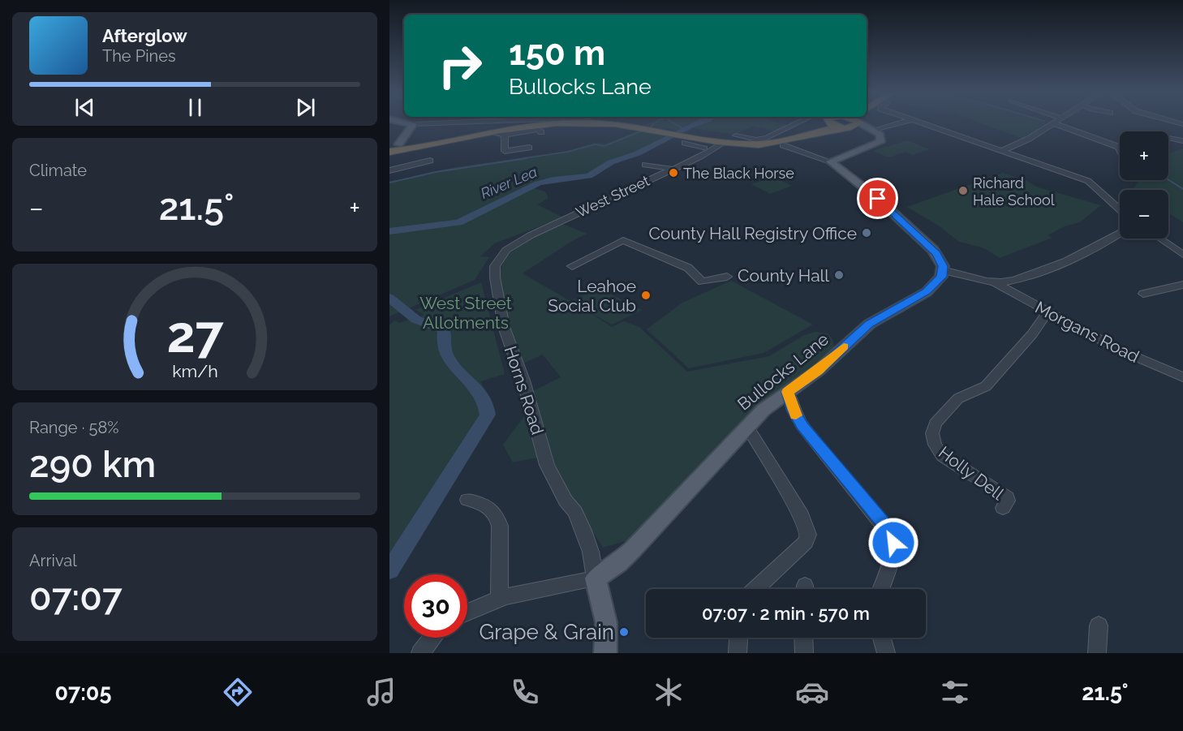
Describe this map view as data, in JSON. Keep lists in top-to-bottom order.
{
  "streets": {
    "main road": ["Bullocks Lane"],
    "street": [
      "West Street",
      "Morgans Road",
      "Horns Road",
      "Holly Dell"
    ]
  },
  "crossings": [
    ["West Street", "Horns Road"],
    ["Morgans Road", "Holly Dell"],
    ["Bullocks Lane", "Horns Road"]
  ],
  "water": ["River Lea"],
  "parks": ["West Street Allotments"],
  "places": [
    "The Black Horse",
    "Richard Hale School",
    "County Hall Registry Office",
    "County Hall",
    "Leahoe Social Club",
    "Grape & Grain"
  ],
  "page": {
    "turn": ["150 m", "Bullocks Lane"],
    "song": ["Afterglow", "The Pines"],
    "map_buttons": ["+", "−"],
    "tile": [
      "Climate",
      ["Range · 58%", "290 km"],
      ["Arrival", "07:07"]
    ],
    "heat": ["−", "21.5°", "+"],
    "limit": "30",
    "trip": "07:07 · 2 min · 570 m",
    "tabs": ["07:05", "21.5°"],
    "gauge": ["27", "km/h"]
  }
}
